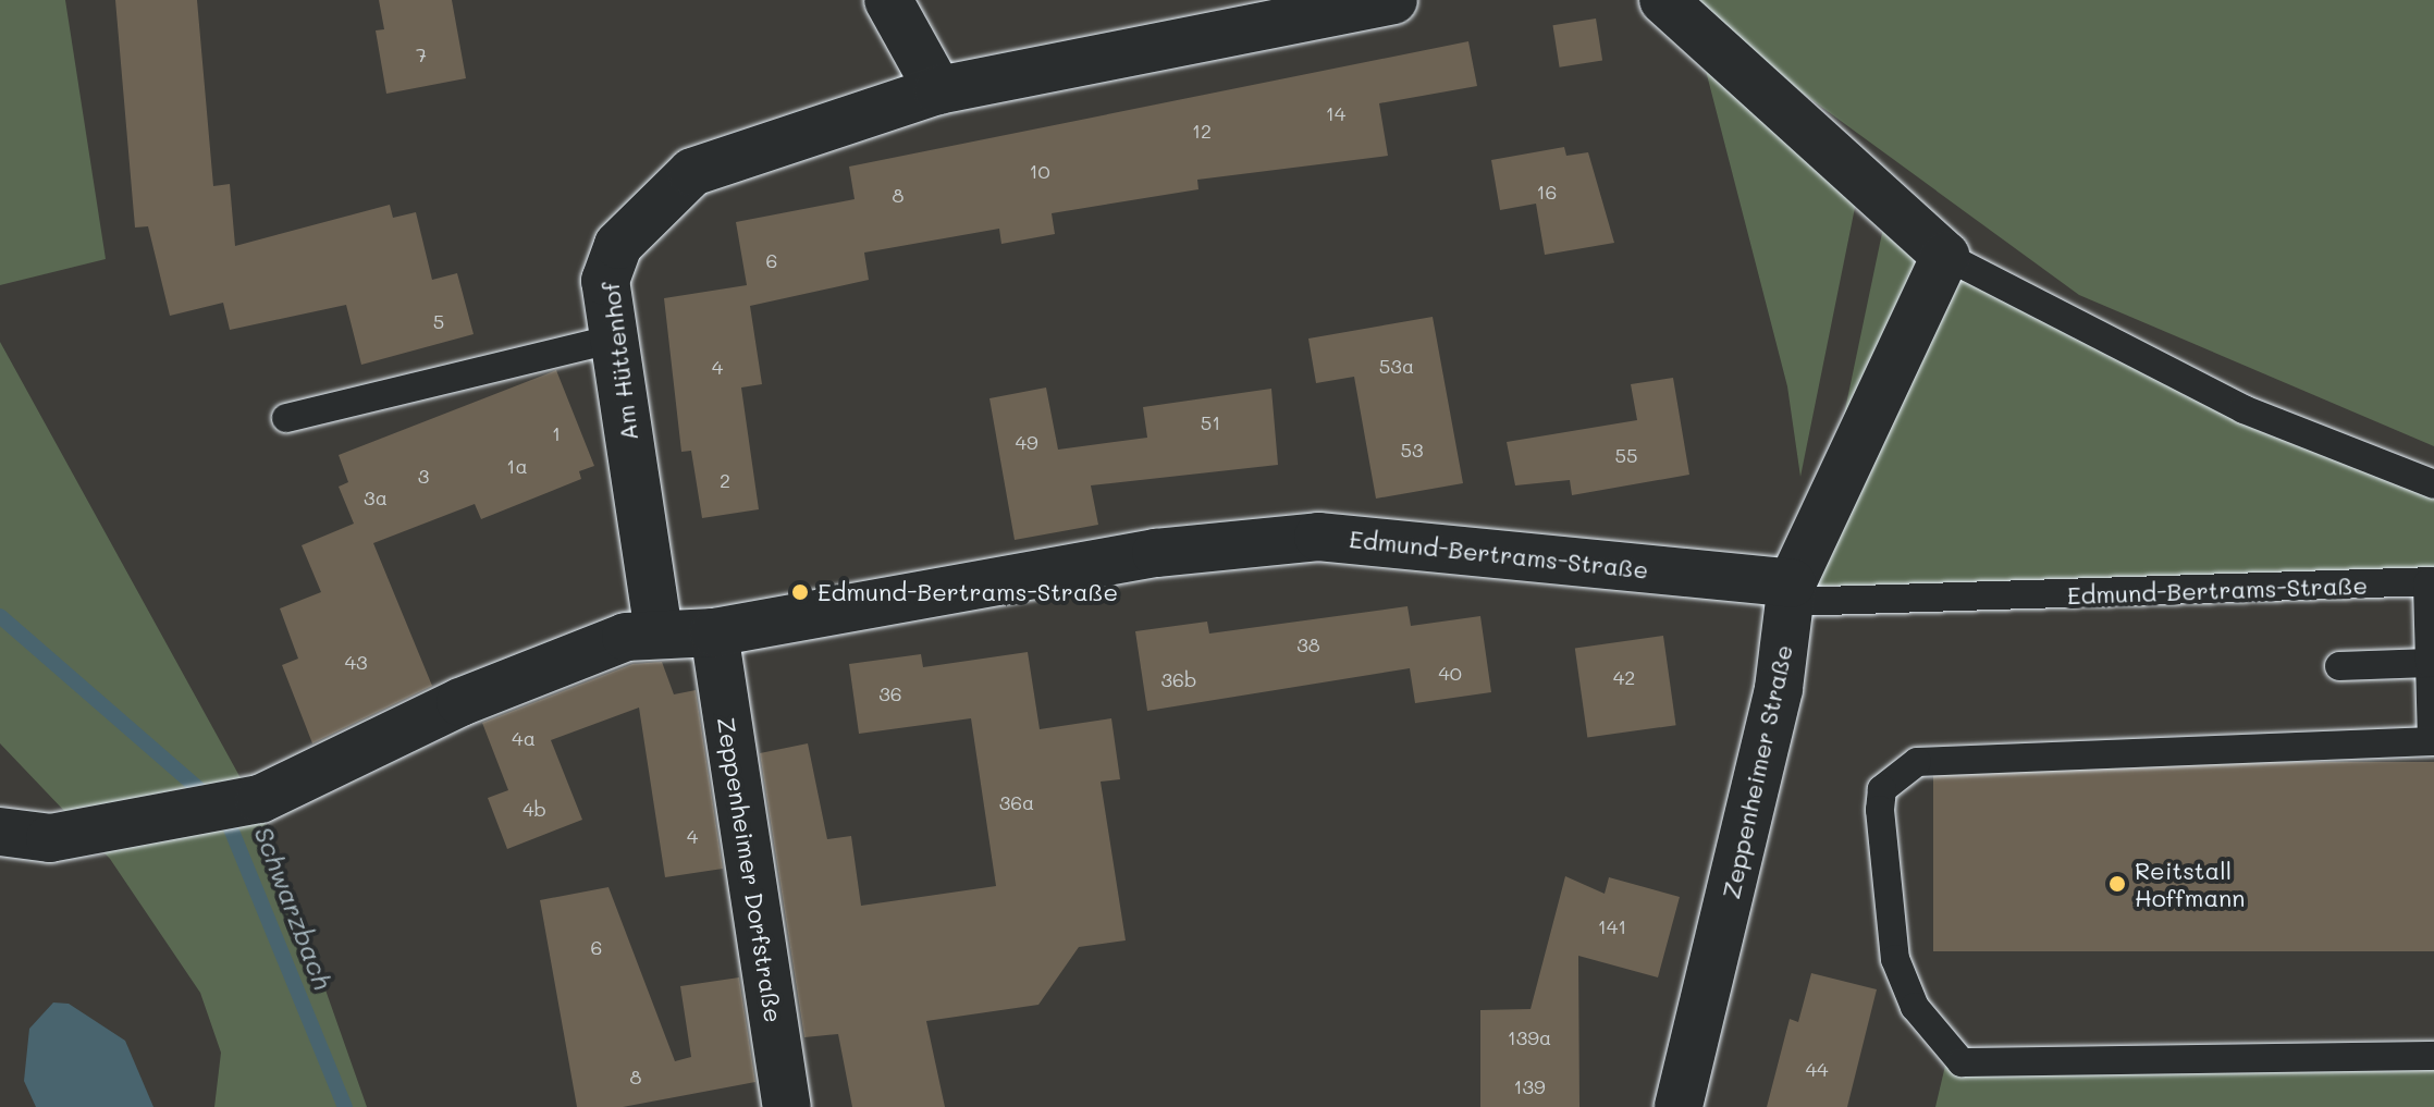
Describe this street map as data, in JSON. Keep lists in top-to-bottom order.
{
  "streets": {
    "street": [
      "Am Hüttenhof",
      "Edmund-Bertrams-Straße",
      "Zeppenheimer Straße",
      "Zeppenheimer Dorfstraße"
    ]
  },
  "crossings": [
    ["Am Hüttenhof", "Edmund-Bertrams-Straße"],
    ["Edmund-Bertrams-Straße", "Zeppenheimer Straße"],
    ["Edmund-Bertrams-Straße", "Zeppenheimer Dorfstraße"]
  ],
  "water": ["Schwarzbach"],
  "places": ["Edmund-Bertrams-Straße", "Reitstall Hoffmann"],
  "house_numbers": [
    "7",
    "14",
    "12",
    "10",
    "16",
    "8",
    "6",
    "5",
    "53a",
    "4",
    "51",
    "1",
    "49",
    "53",
    "55",
    "1a",
    "3",
    "2",
    "3a",
    "38",
    "43",
    "40",
    "42",
    "36b",
    "36",
    "4a",
    "36a",
    "4b",
    "4",
    "141",
    "6",
    "139a",
    "44",
    "8",
    "139"
  ]
}
